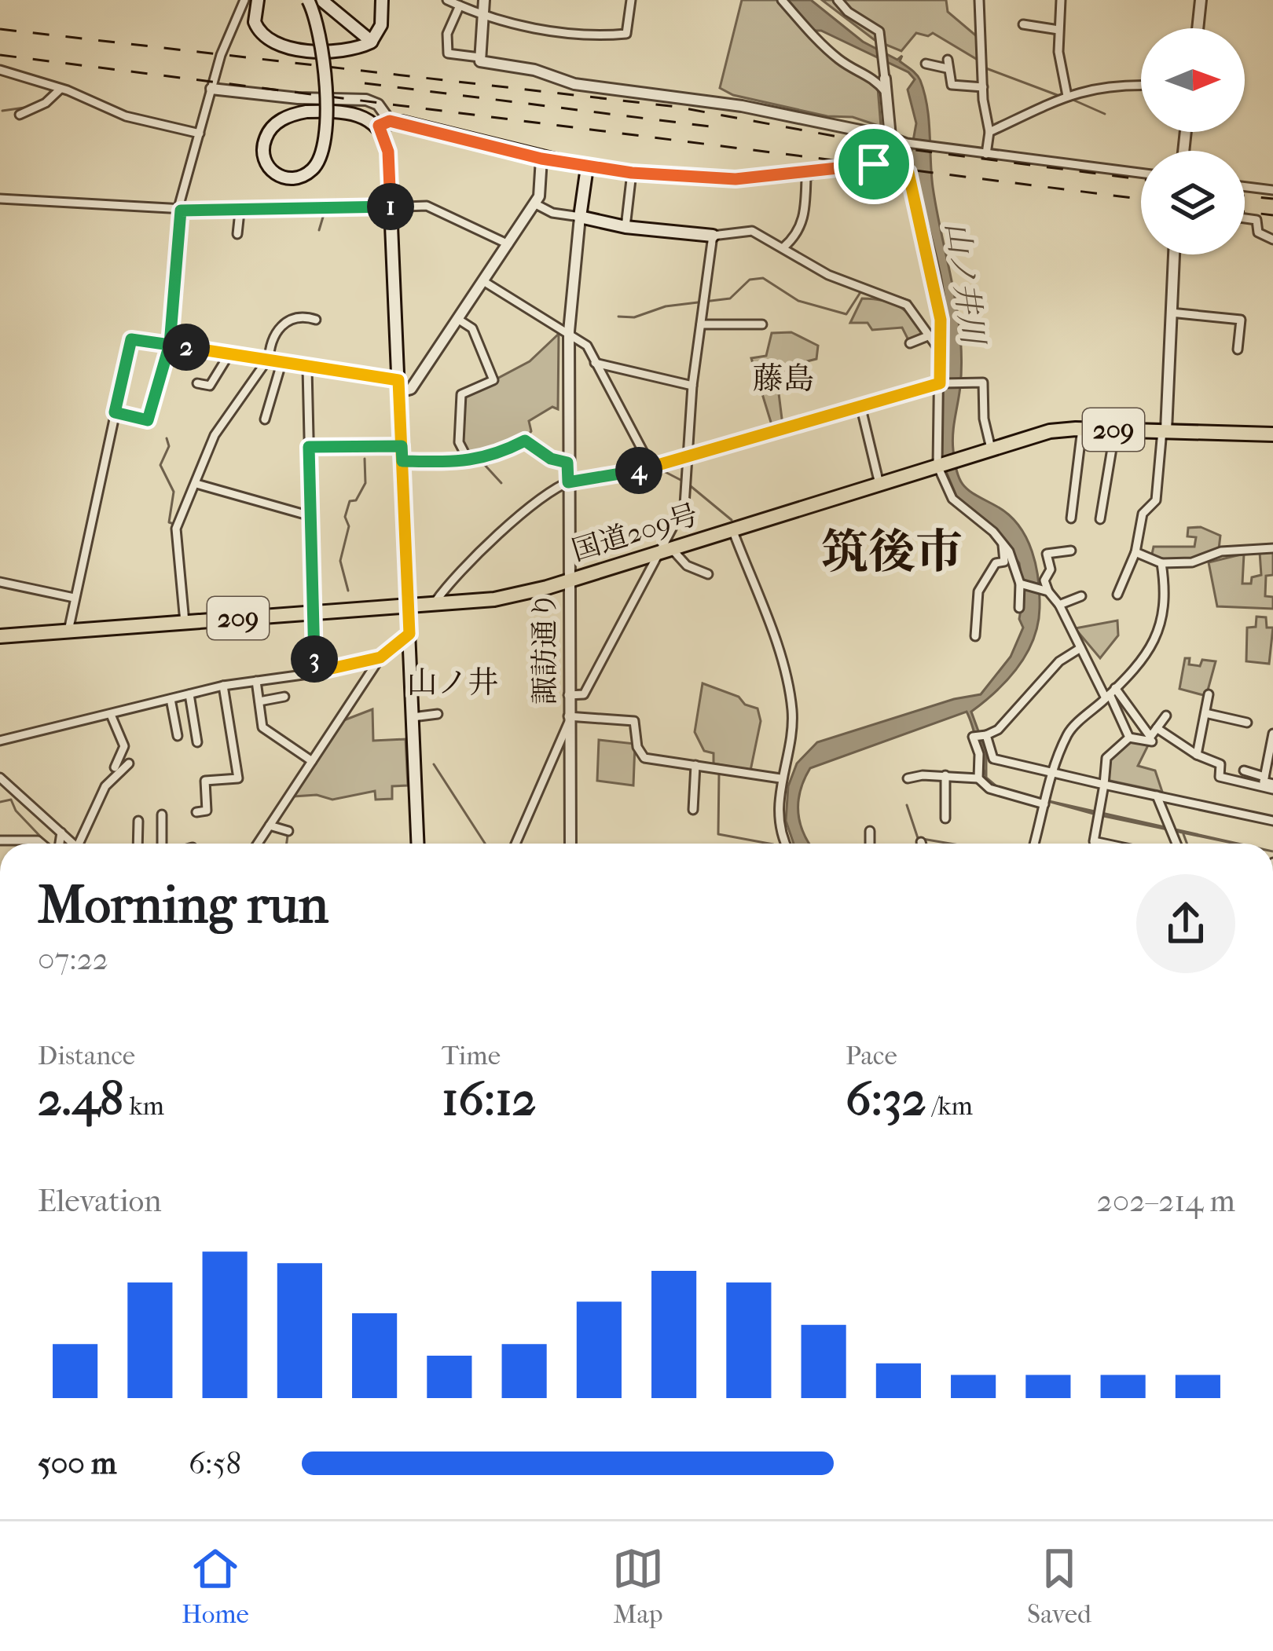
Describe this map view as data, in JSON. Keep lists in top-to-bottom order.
{
  "streets": {
    "highway": ["209", "国道209号"],
    "street": ["諏訪通り"]
  },
  "crossings": [
    ["国道209号", "諏訪通り"]
  ],
  "districts": ["藤島", "筑後市", "山ノ井"],
  "water": ["山ノ井川"],
  "north": "right",
  "page": {
    "pins": [
      "1",
      "2",
      "4",
      "3"
    ],
    "heading": ["Morning run", "07:22"],
    "stats": [
      ["Distance", "2.48 km"],
      ["Time", "16:12"],
      ["Pace", "6:32 /km"]
    ],
    "chart": ["Elevation", "202–214 m"],
    "list": [
      {
        "name": "500 m",
        "note": "6:58"
      }
    ],
    "tabs": ["Home", "Map", "Saved"]
  }
}
